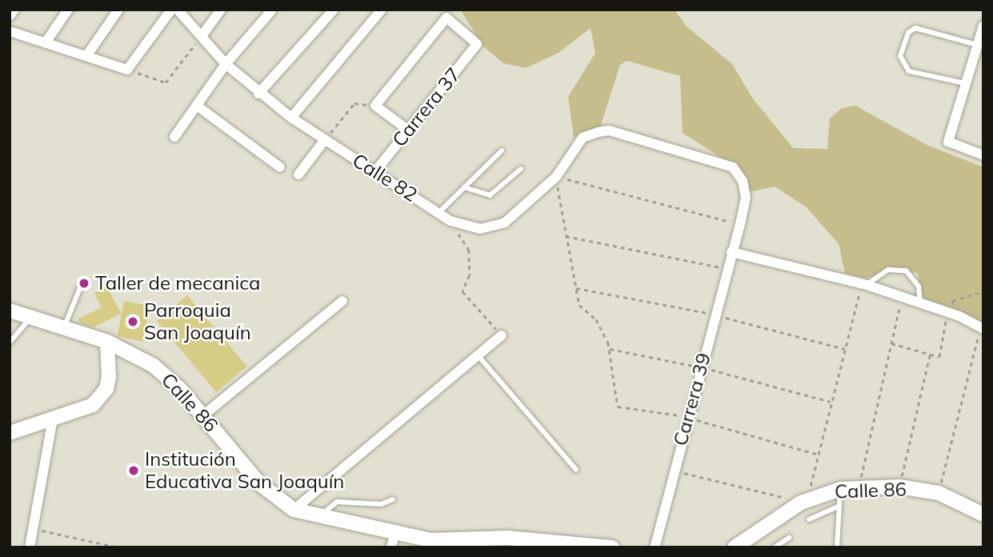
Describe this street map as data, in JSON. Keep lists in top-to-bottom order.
{
  "streets": {
    "main road": ["Calle 86"],
    "street": ["Carrera 37", "Calle 82", "Carrera 39"]
  },
  "crossings": [
    ["Carrera 37", "Calle 82"],
    ["Calle 82", "Carrera 39"]
  ],
  "places": ["Taller de mecanica", "Parroquia San Joaquín", "Institución Educativa San Joaquín"]
}
